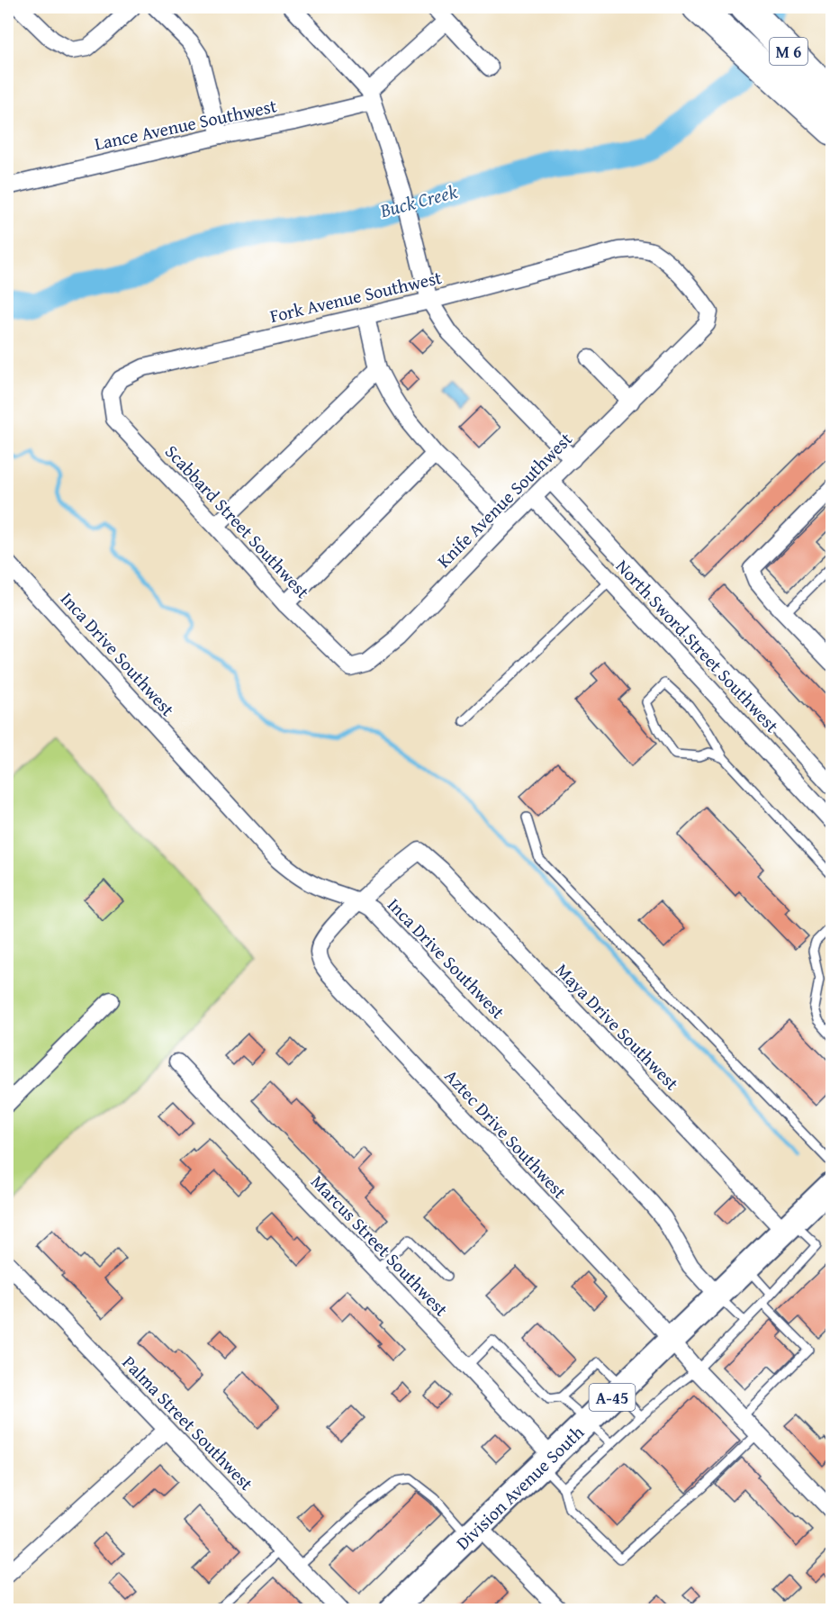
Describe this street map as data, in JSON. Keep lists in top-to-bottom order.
{
  "streets": {
    "highway": ["M 6"],
    "main road": ["A-45", "Division Avenue South"],
    "street": [
      "Lance Avenue Southwest",
      "Fork Avenue Southwest",
      "Knife Avenue Southwest",
      "Scabbard Street Southwest",
      "North Sword Street Southwest",
      "Inca Drive Southwest",
      "Maya Drive Southwest",
      "Aztec Drive Southwest",
      "Marcus Street Southwest",
      "Palma Street Southwest"
    ]
  },
  "crossings": [
    ["Fork Avenue Southwest", "Knife Avenue Southwest"],
    ["Fork Avenue Southwest", "Scabbard Street Southwest"],
    ["Knife Avenue Southwest", "Scabbard Street Southwest"],
    ["Knife Avenue Southwest", "North Sword Street Southwest"],
    ["Inca Drive Southwest", "Maya Drive Southwest"],
    ["Inca Drive Southwest", "Aztec Drive Southwest"],
    ["Inca Drive Southwest", "Division Avenue South"],
    ["Maya Drive Southwest", "Aztec Drive Southwest"],
    ["Maya Drive Southwest", "Division Avenue South"],
    ["Aztec Drive Southwest", "Division Avenue South"],
    ["Marcus Street Southwest", "Division Avenue South"]
  ],
  "water": ["Buck Creek"]
}
